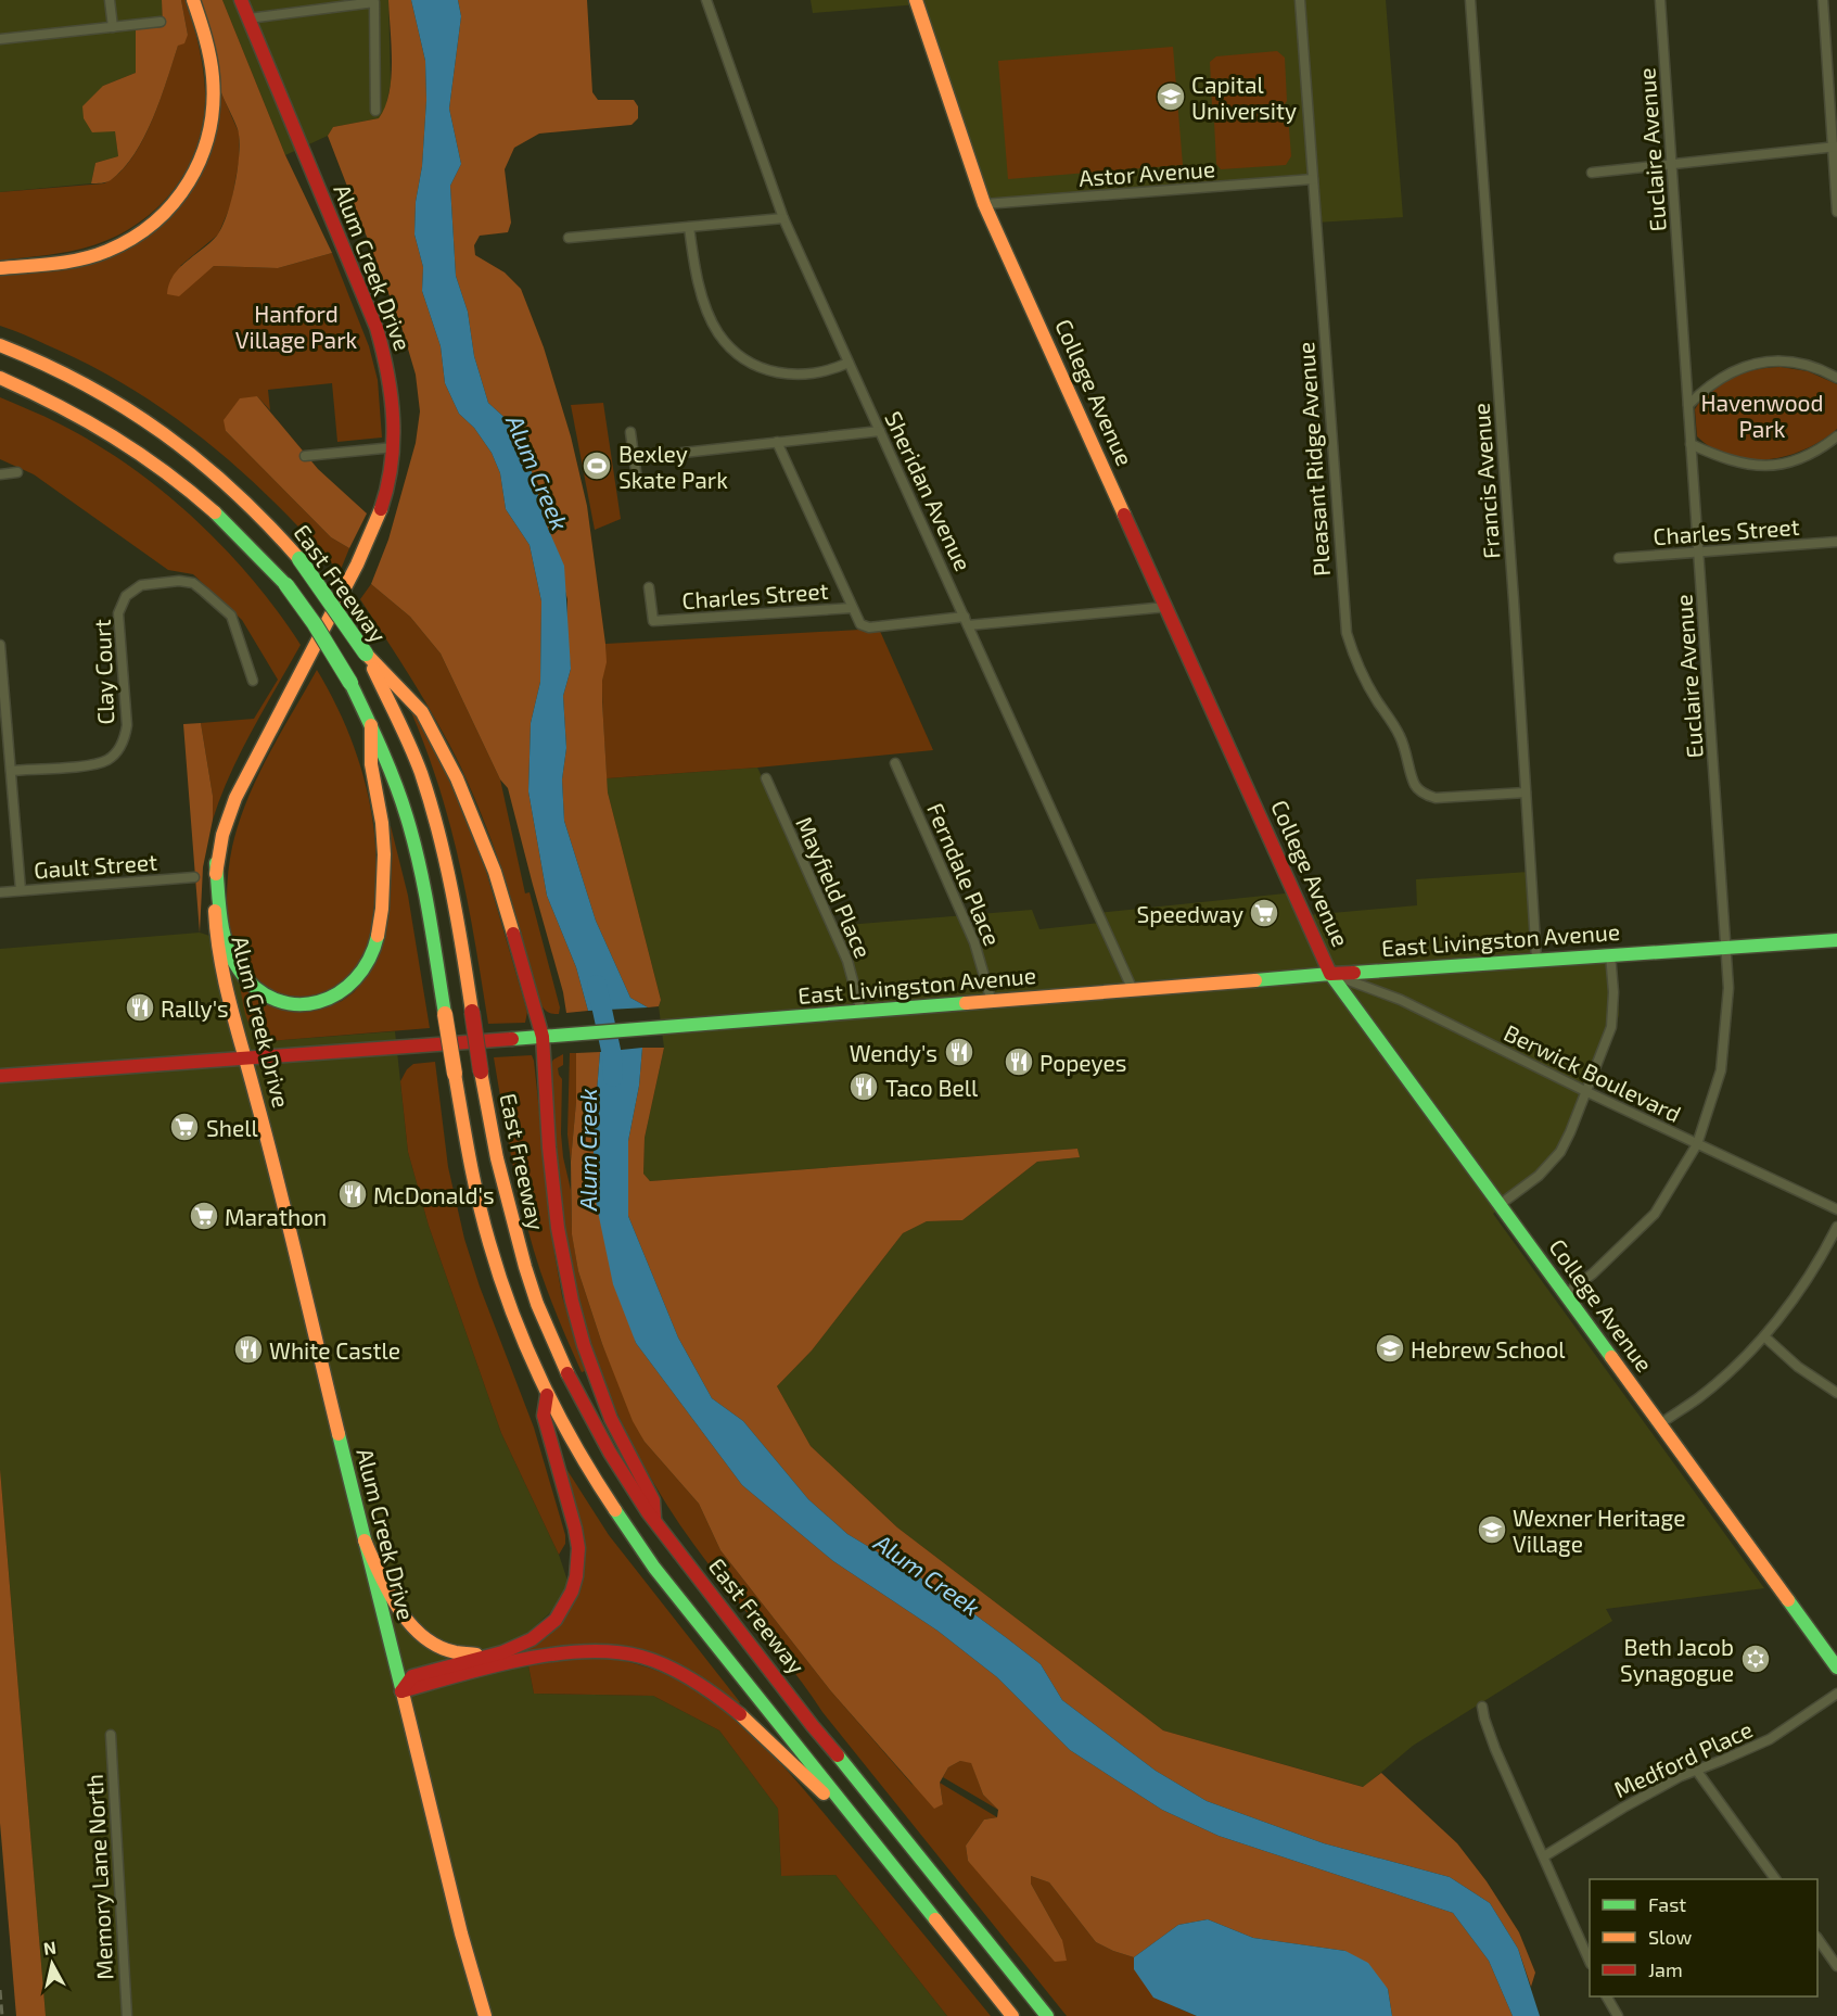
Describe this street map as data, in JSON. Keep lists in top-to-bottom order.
{
  "streets": {
    "main road": [
      "Alum Creek Drive",
      "College Avenue",
      "East Freeway",
      "East Livingston Avenue"
    ],
    "street": [
      "Euclaire Avenue",
      "Astor Avenue",
      "Pleasant Ridge Avenue",
      "Francis Avenue",
      "Sheridan Avenue",
      "Charles Street",
      "Clay Court",
      "Gault Street",
      "Ferndale Place",
      "Mayfield Place",
      "Berwick Boulevard",
      "Medford Place",
      "Memory Lane North"
    ]
  },
  "crossings": [
    ["Euclaire Avenue", "College Avenue"],
    ["Euclaire Avenue", "Charles Street"],
    ["Euclaire Avenue", "East Livingston Avenue"],
    ["Euclaire Avenue", "Berwick Boulevard"],
    ["Astor Avenue", "College Avenue"],
    ["Astor Avenue", "Pleasant Ridge Avenue"],
    ["Alum Creek Drive", "East Livingston Avenue"],
    ["College Avenue", "Charles Street"],
    ["College Avenue", "East Livingston Avenue"],
    ["College Avenue", "Berwick Boulevard"],
    ["Pleasant Ridge Avenue", "Francis Avenue"],
    ["Francis Avenue", "East Livingston Avenue"],
    ["Sheridan Avenue", "Charles Street"],
    ["Sheridan Avenue", "East Livingston Avenue"],
    ["Ferndale Place", "East Livingston Avenue"],
    ["Mayfield Place", "East Livingston Avenue"],
    ["East Livingston Avenue", "Berwick Boulevard"]
  ],
  "water": ["Alum Creek"],
  "parks": ["Hanford Village Park", "Havenwood Park"],
  "places": {
    "school or university": ["Capital University", "Hebrew School", "Wexner Heritage Village"],
    "sports": ["Bexley Skate Park"],
    "supermarket": ["Speedway", "Shell", "Marathon"],
    "restaurant": [
      "Rally's",
      "Wendy's",
      "Popeyes",
      "Taco Bell",
      "McDonald's",
      "White Castle"
    ],
    "synagogue": ["Beth Jacob Synagogue"]
  },
  "legend": ["Fast", "Slow", "Jam"],
  "north": "top"
}
